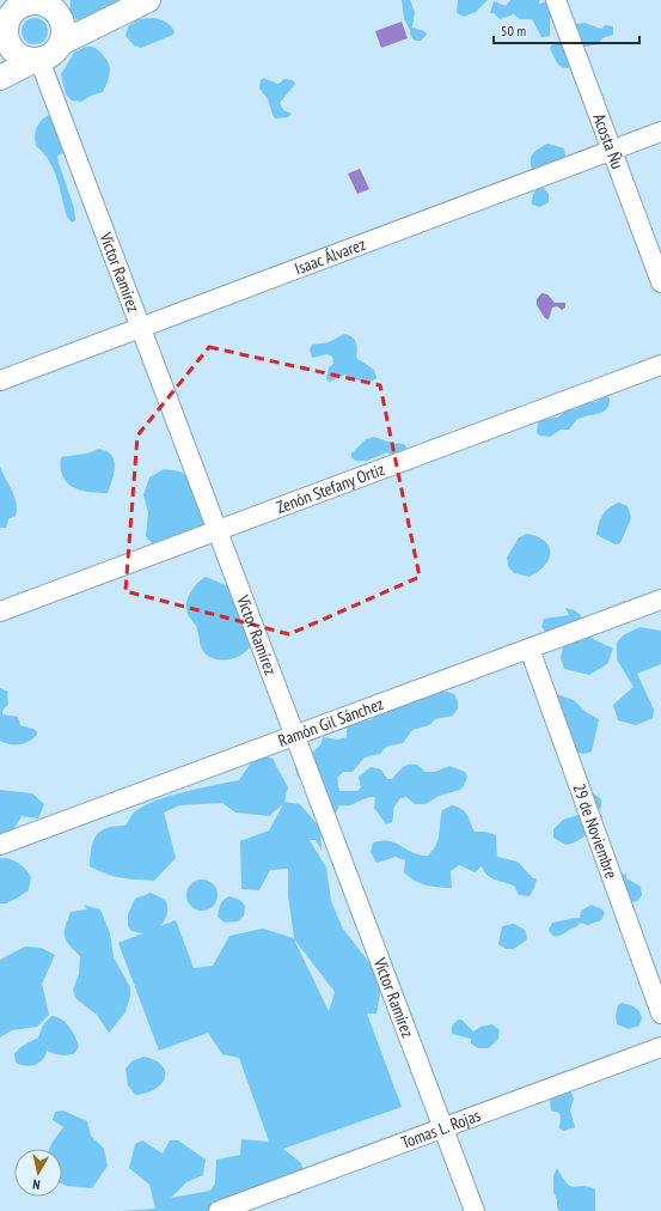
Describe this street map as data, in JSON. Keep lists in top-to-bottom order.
{
  "streets": {
    "street": [
      "Acosta Ñu",
      "Isaac Álvarez",
      "Víctor Ramírez",
      "Zenón Stefany Ortiz",
      "Ramón Gil Sánchez",
      "29 de Noviembre",
      "Tomas L. Rojas"
    ]
  },
  "crossings": [
    ["Acosta Ñu", "Isaac Álvarez"],
    ["Isaac Álvarez", "Víctor Ramírez"],
    ["Víctor Ramírez", "Zenón Stefany Ortiz"],
    ["Víctor Ramírez", "Ramón Gil Sánchez"],
    ["Víctor Ramírez", "Tomas L. Rojas"],
    ["Ramón Gil Sánchez", "29 de Noviembre"]
  ],
  "scale_bar": "50 m",
  "north": "bottom"
}
